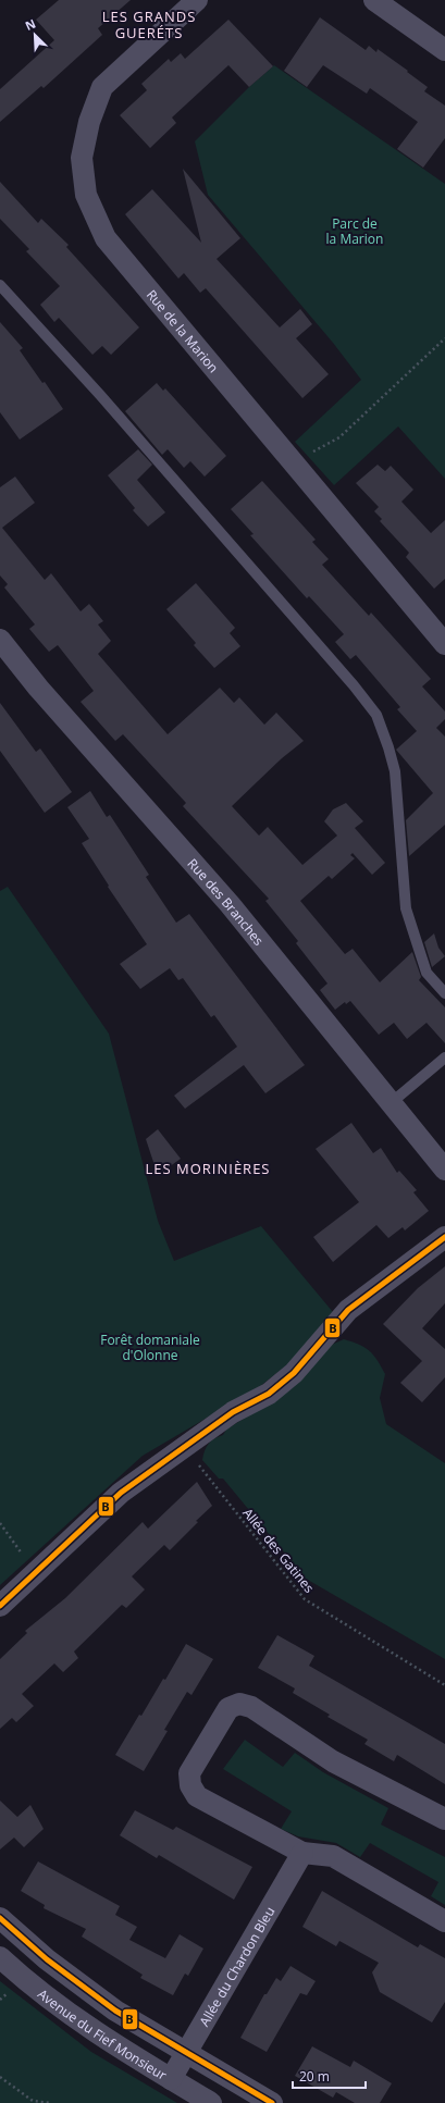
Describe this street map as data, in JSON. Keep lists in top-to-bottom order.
{
  "streets": {
    "street": [
      "Rue de la Marion",
      "Rue des Branches",
      "Allée du Chardon Bleu",
      "Avenue du Fief Monsieur"
    ],
    "path": ["Allée des Gatines"]
  },
  "crossings": [
    ["Allée du Chardon Bleu", "Avenue du Fief Monsieur"]
  ],
  "districts": ["LES GRANDS GUERÉTS", "LES MORINIÈRES"],
  "parks": ["Parc de la Marion", "Forêt domaniale d'Olonne"],
  "lines": ["transit line B"],
  "scale_bar": "20 m",
  "north": "top left"
}
